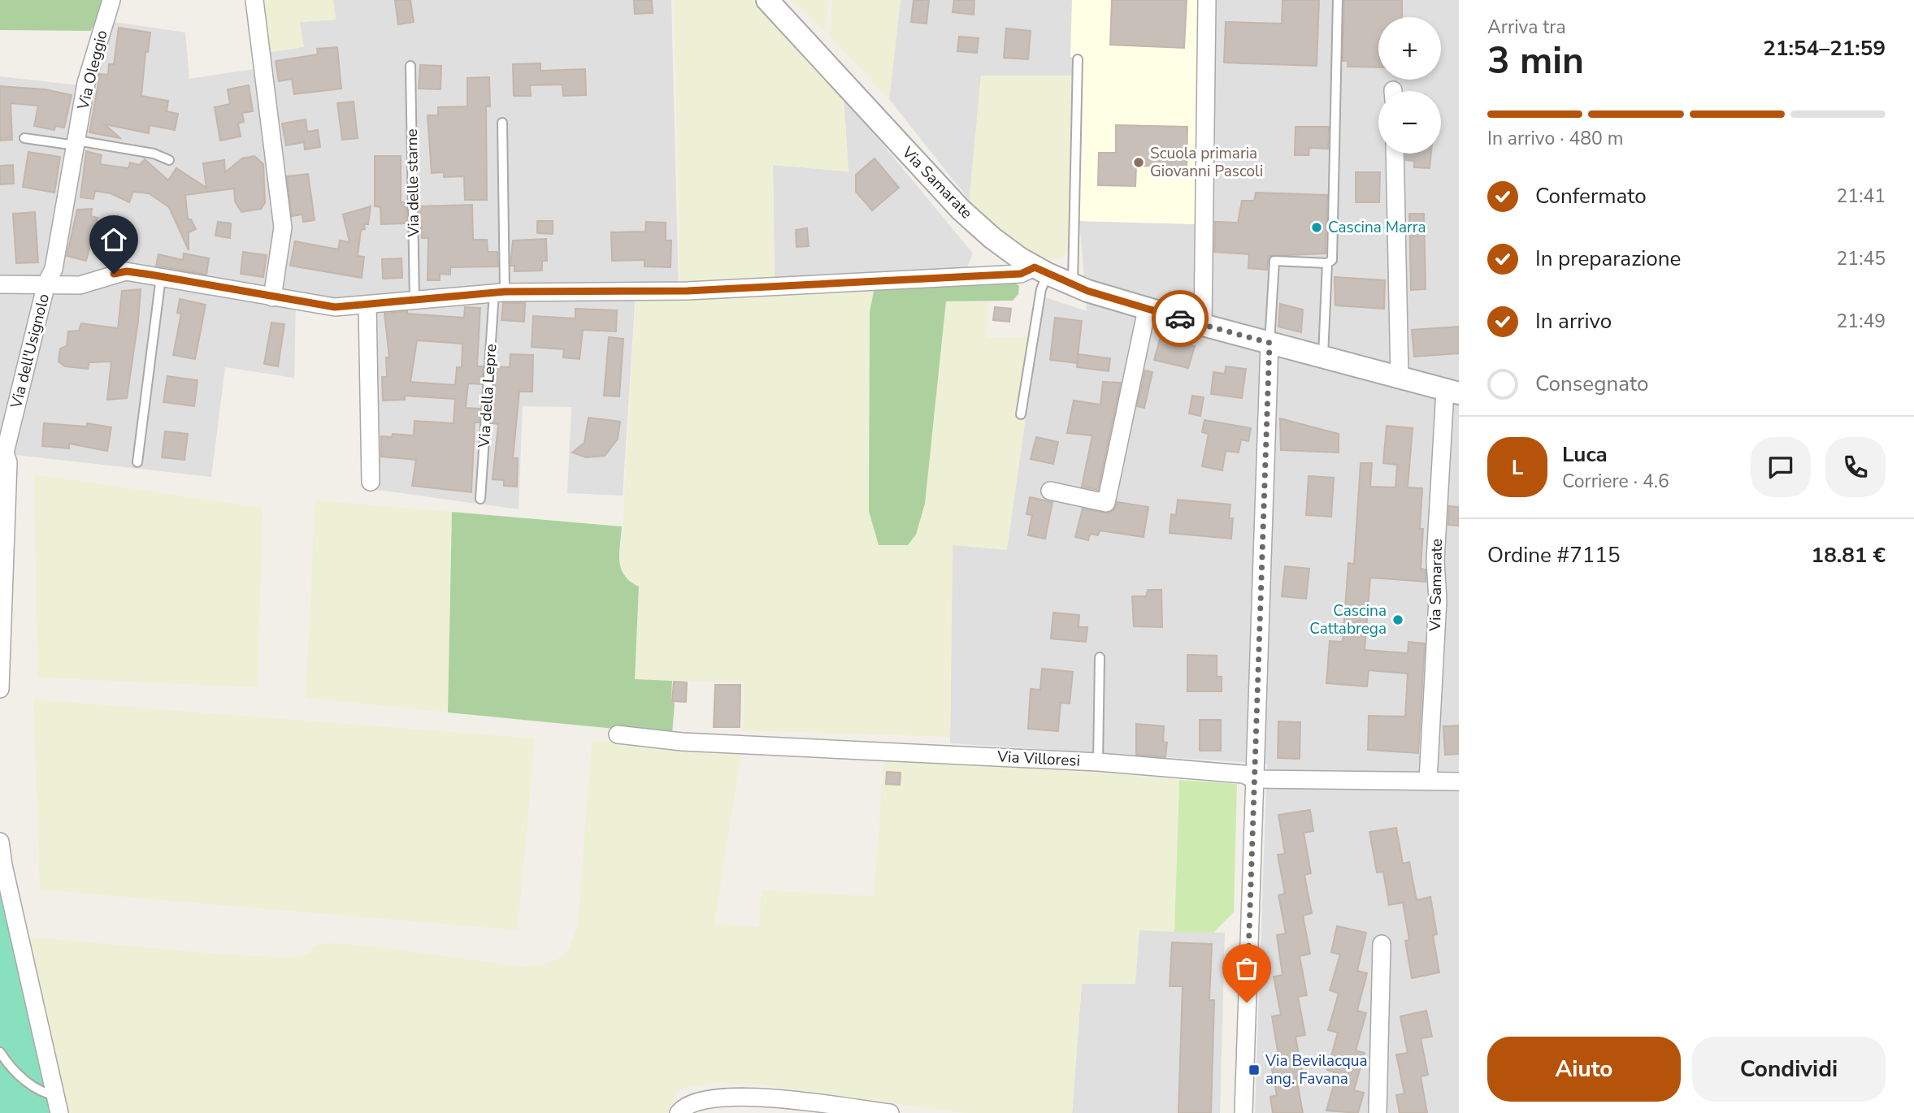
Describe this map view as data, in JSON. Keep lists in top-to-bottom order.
{
  "streets": {
    "street": [
      "Via Oleggio",
      "Via Samarate",
      "Via dell'Usignolo",
      "Via Villoresi"
    ],
    "lane": ["Via delle starne", "Via della Lepre"]
  },
  "crossings": [
    ["Via Oleggio", "Via dell'Usignolo"],
    ["Via delle starne", "Via dell'Usignolo"],
    ["Via Samarate", "Via dell'Usignolo"],
    ["Via Samarate", "Via Villoresi"],
    ["Via dell'Usignolo", "Via della Lepre"]
  ],
  "places": {
    "other": ["Scuola primaria Giovanni Pascoli", "Cascina Marra", "Cascina Cattabrega"],
    "transit": ["Via Bevilacqua ang. Favana"]
  },
  "page": {
    "heading": ["3 min", "Arriva tra", "21:54–21:59"],
    "panel": [
      "Luca",
      "Corriere · 4.6",
      "Ordine #7115",
      "18.81 €"
    ],
    "map_buttons": ["+", "−"],
    "bar": "In arrivo · 480 m",
    "list": [
      ["Confermato", "21:41"],
      ["In preparazione", "21:45"],
      ["In arrivo", "21:49"],
      "Consegnato"
    ],
    "round": "L",
    "buttons": ["Aiuto", "Condividi"]
  }
}
